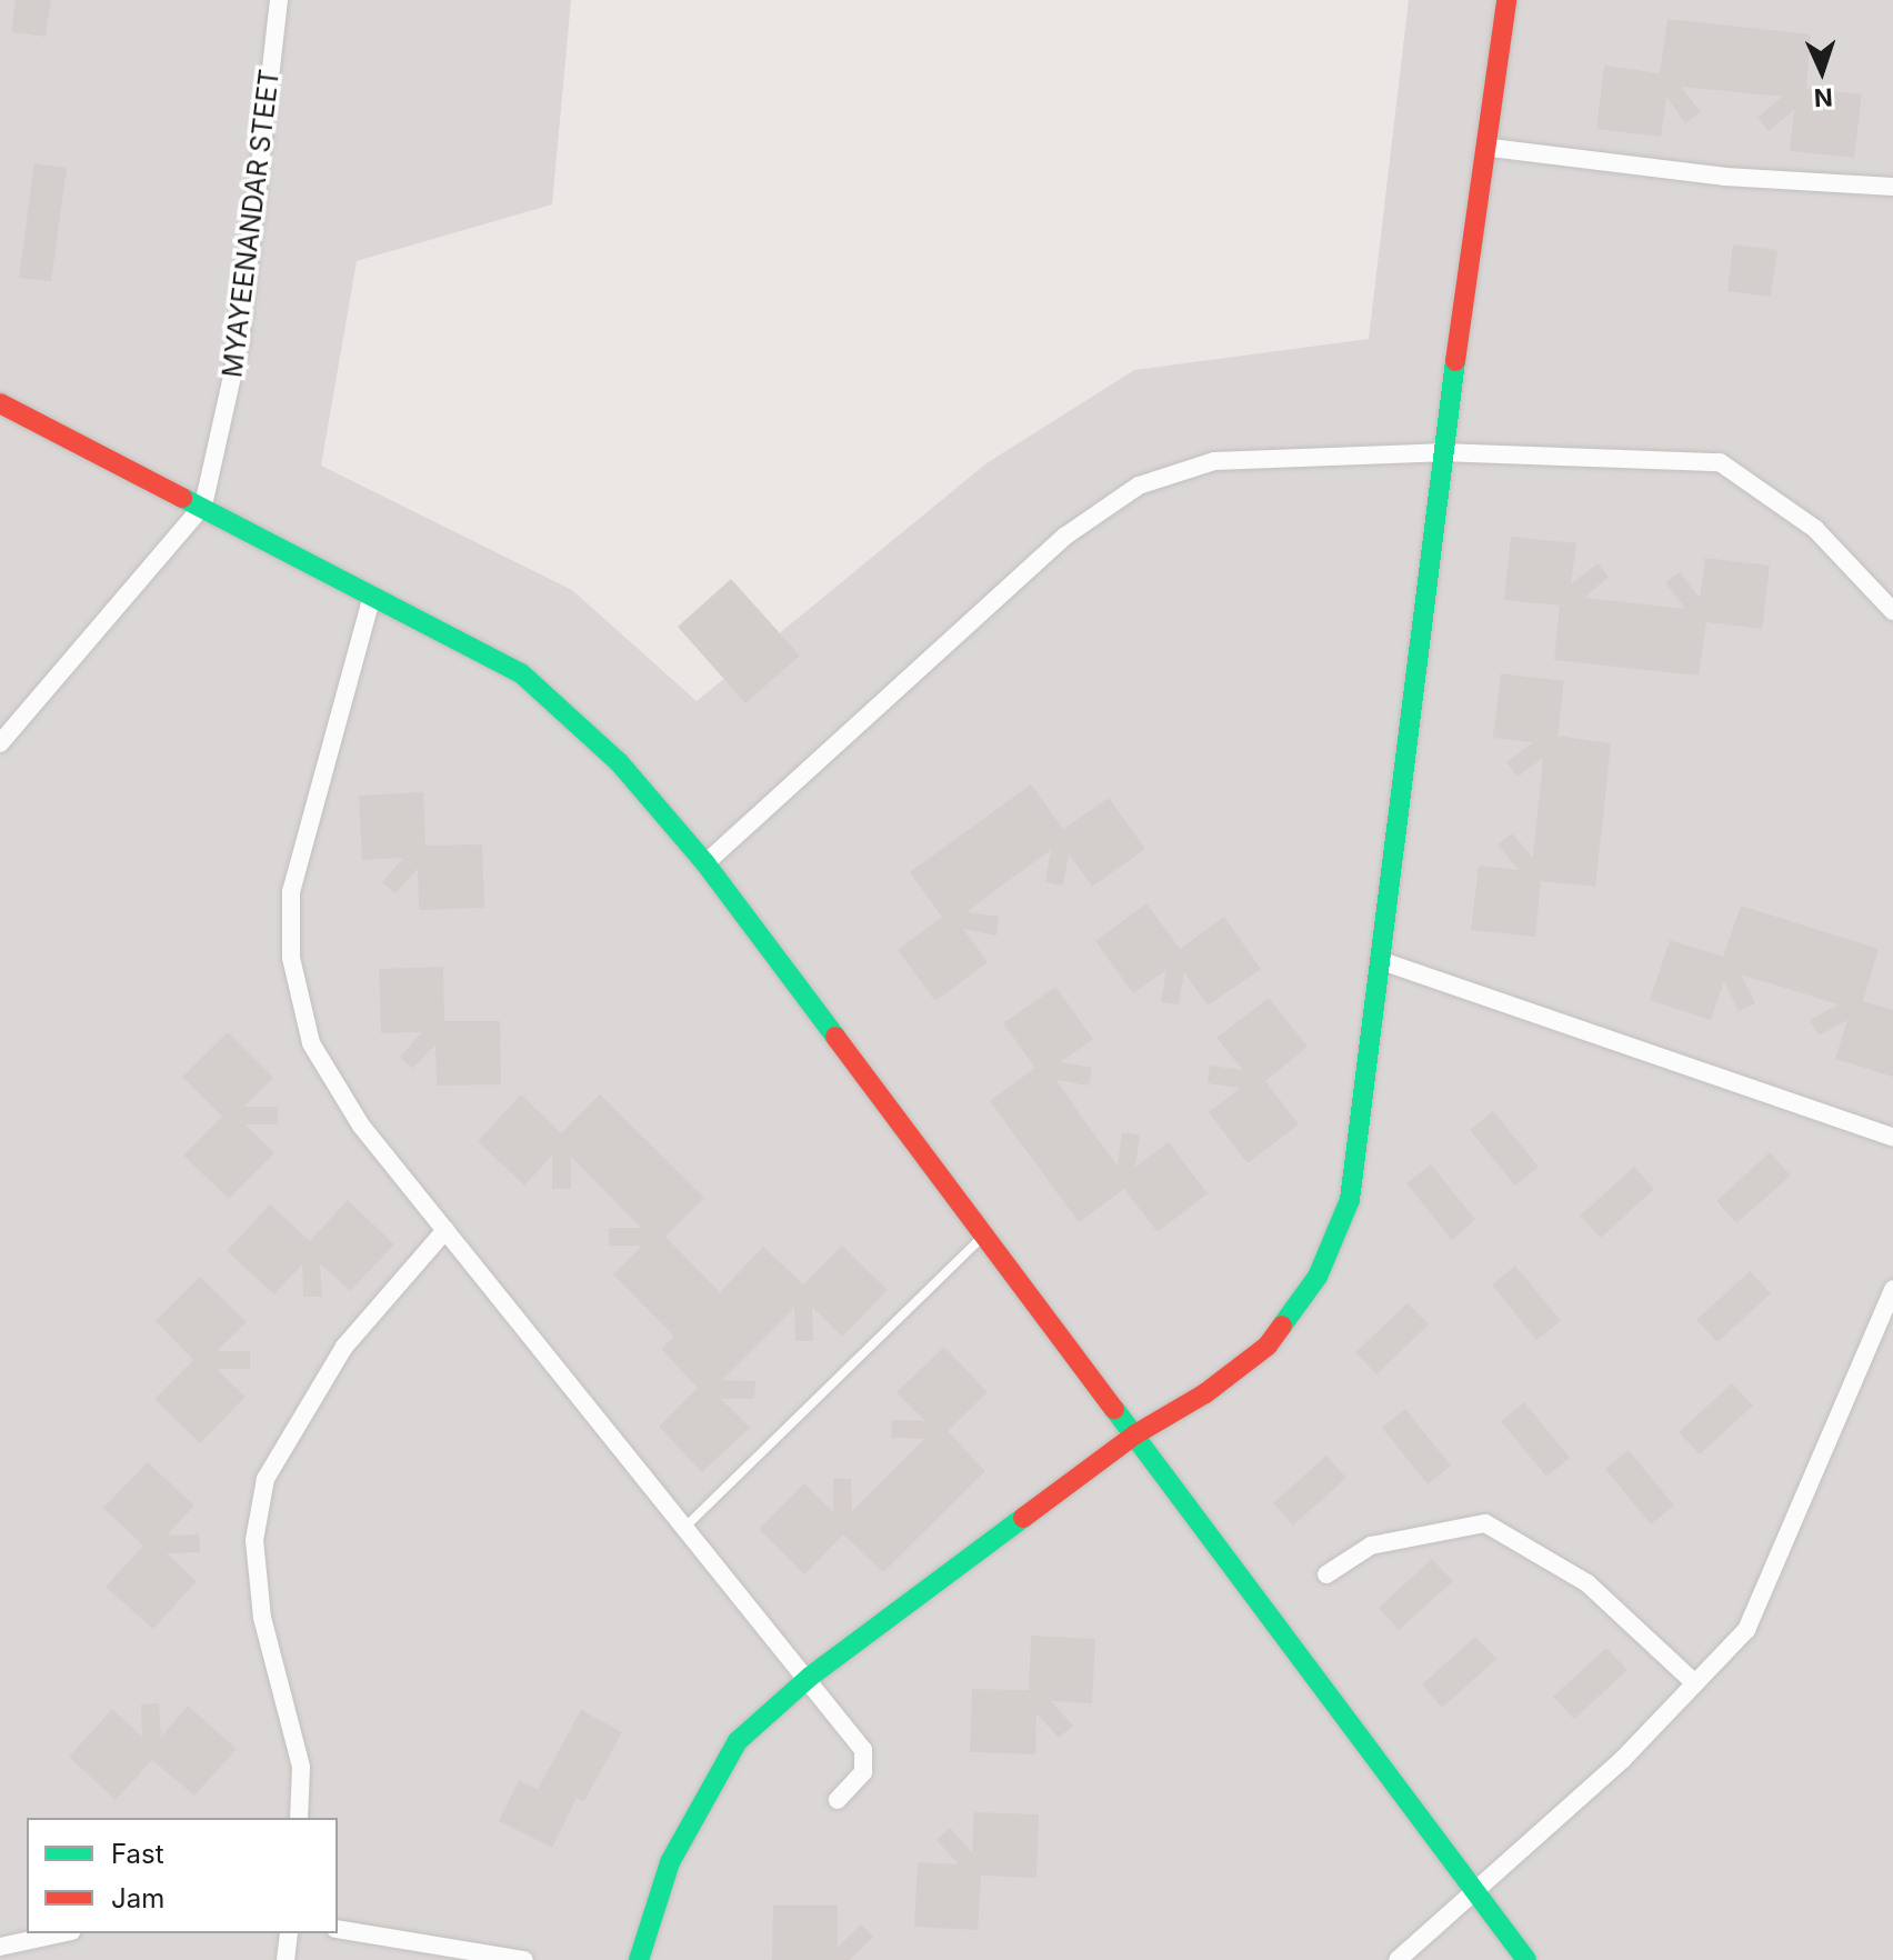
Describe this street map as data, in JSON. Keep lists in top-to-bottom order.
{
  "streets": {
    "street": ["MYAYEENANDAR STEET"]
  },
  "legend": ["Fast", "Jam"],
  "north": "bottom"
}
